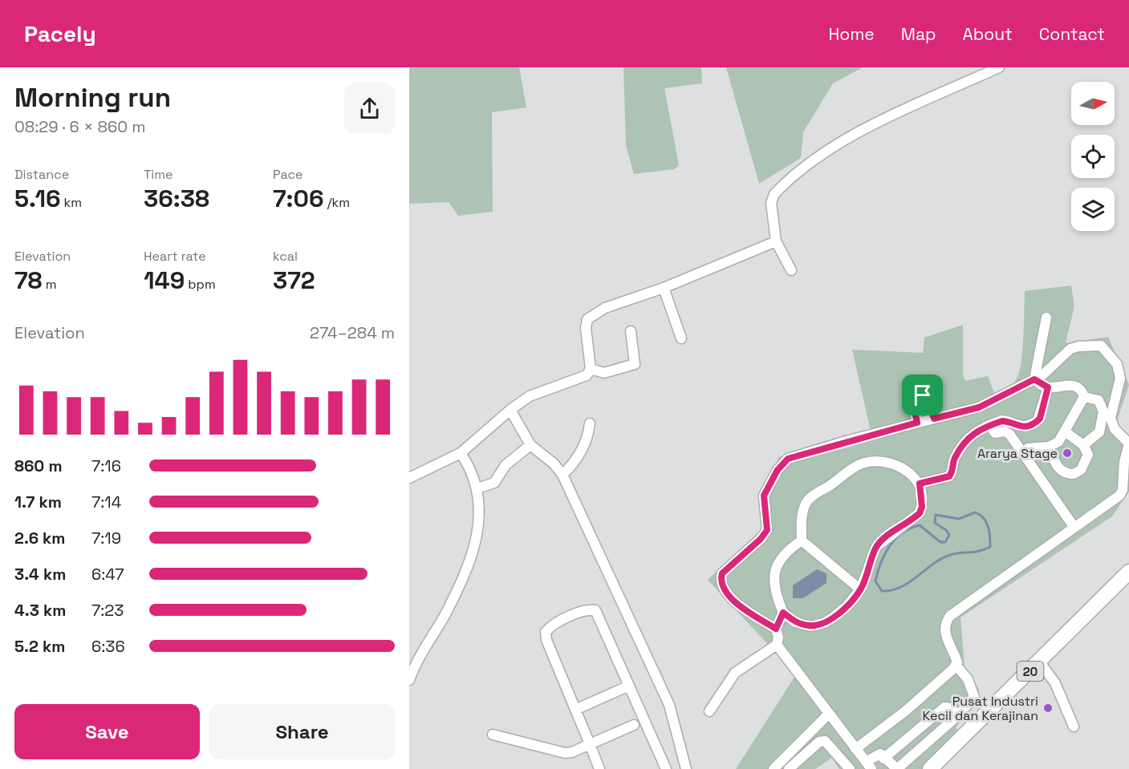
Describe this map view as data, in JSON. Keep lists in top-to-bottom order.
{
  "streets": {
    "highway": ["20"]
  },
  "places": ["Ararya Stage", "Pusat Industri Kecil dan Kerajinan"],
  "north": "right",
  "page": {
    "header": "Pacely",
    "nav": [
      "Home",
      "Map",
      "About",
      "Contact"
    ],
    "heading": ["Morning run", "08:29 · 6 × 860 m"],
    "stats": [
      ["Distance", "5.16 km"],
      ["Time", "36:38"],
      ["Pace", "7:06 /km"],
      ["Elevation", "78 m"],
      ["Heart rate", "149 bpm"],
      ["kcal", "372"]
    ],
    "chart": ["Elevation", "274–284 m"],
    "list": [
      {
        "name": "860 m",
        "note": "7:16"
      },
      {
        "name": "1.7 km",
        "note": "7:14"
      },
      {
        "name": "2.6 km",
        "note": "7:19"
      },
      {
        "name": "3.4 km",
        "note": "6:47"
      },
      {
        "name": "4.3 km",
        "note": "7:23"
      },
      {
        "name": "5.2 km",
        "note": "6:36"
      }
    ],
    "buttons": ["Save", "Share"]
  }
}
